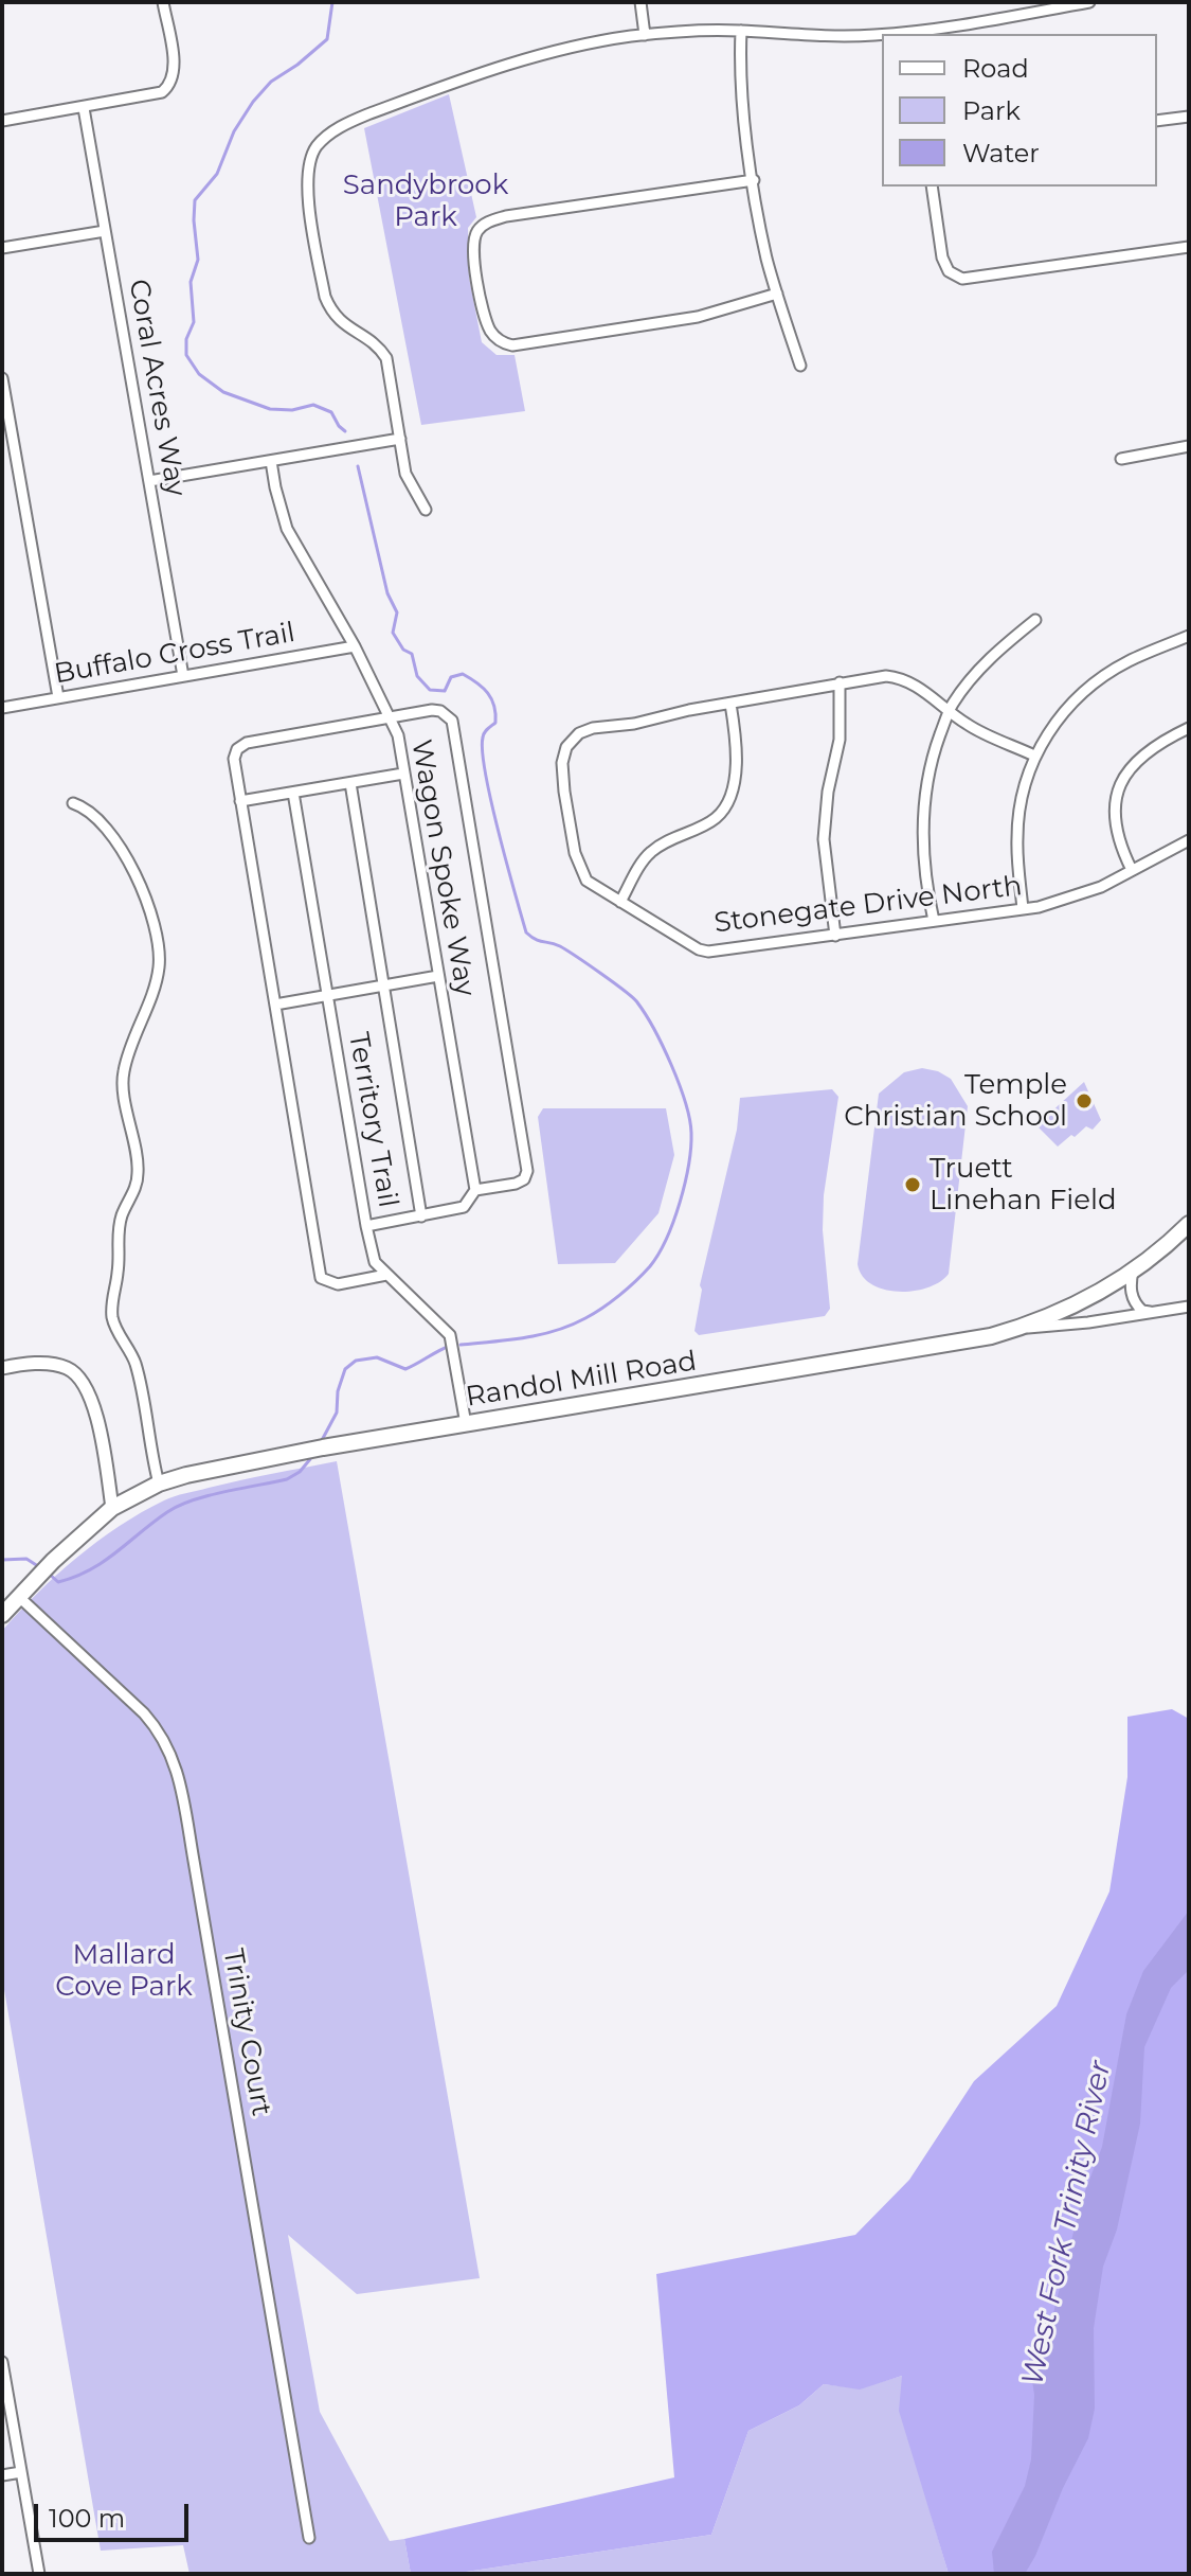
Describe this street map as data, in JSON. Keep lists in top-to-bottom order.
{
  "streets": {
    "main road": ["Randol Mill Road"],
    "street": [
      "Coral Acres Way",
      "Buffalo Cross Trail",
      "Wagon Spoke Way",
      "Stonegate Drive North",
      "Territory Trail",
      "Trinity Court"
    ]
  },
  "crossings": [
    ["Coral Acres Way", "Buffalo Cross Trail"],
    ["Buffalo Cross Trail", "Wagon Spoke Way"],
    ["Territory Trail", "Randol Mill Road"],
    ["Randol Mill Road", "Trinity Court"]
  ],
  "water": ["West Fork Trinity River"],
  "parks": ["Sandybrook Park", "Mallard Cove Park"],
  "places": ["Temple Christian School", "Truett Linehan Field"],
  "legend": ["Road", "Park", "Water"],
  "scale_bar": "100 m"
}
